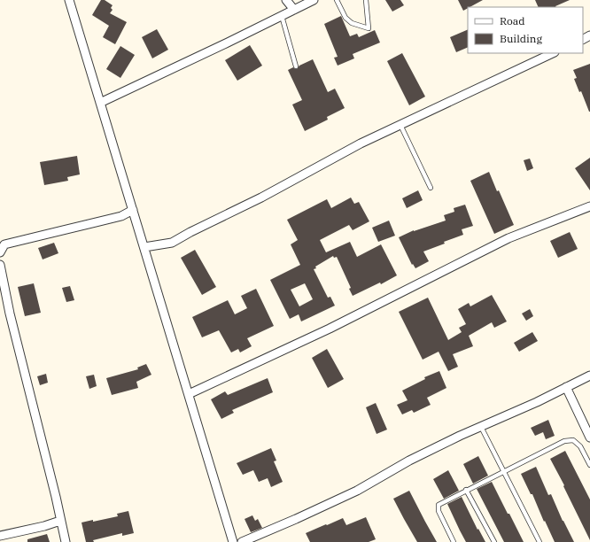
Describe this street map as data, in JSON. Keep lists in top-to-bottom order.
{
  "legend": ["Road", "Building"]
}
